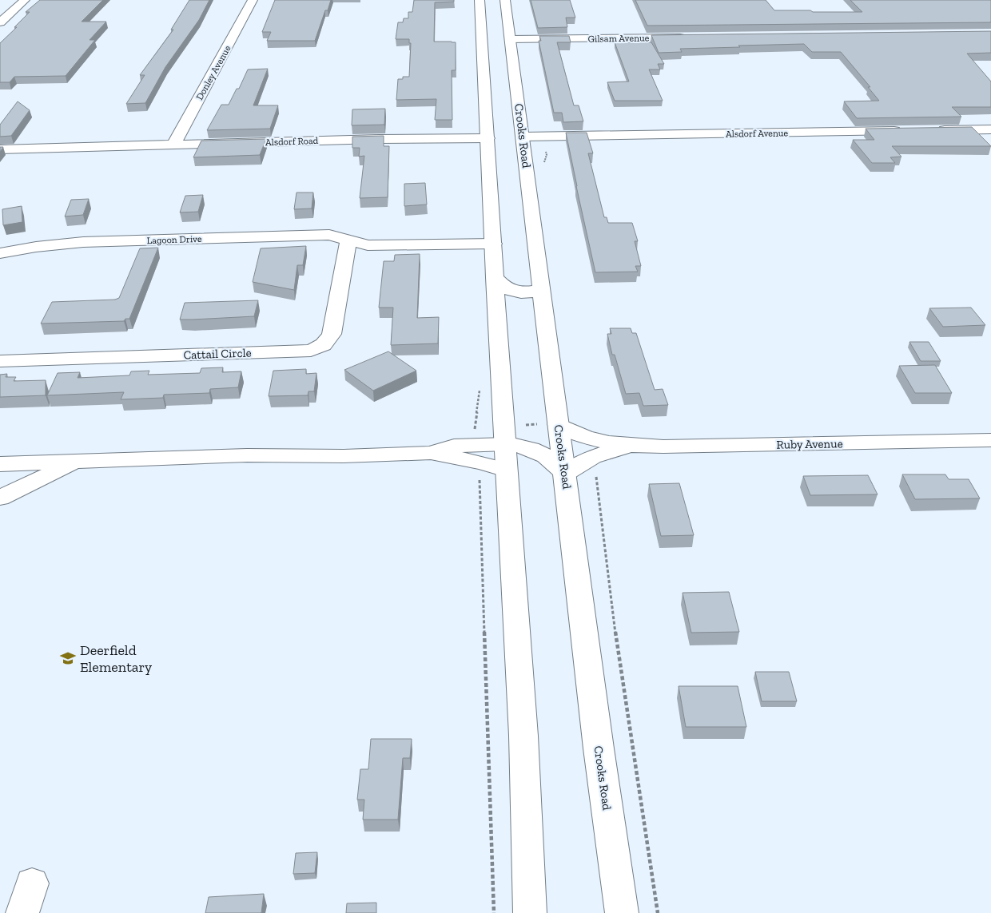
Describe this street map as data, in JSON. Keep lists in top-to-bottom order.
{
  "streets": {
    "street": [
      "Gilsam Avenue",
      "Donley Avenue",
      "Alsdorf Avenue",
      "Crooks Road",
      "Alsdorf Road",
      "Lagoon Drive",
      "Cattail Circle",
      "Ruby Avenue"
    ]
  },
  "crossings": [
    ["Gilsam Avenue", "Crooks Road"],
    ["Donley Avenue", "Alsdorf Road"],
    ["Alsdorf Avenue", "Crooks Road"],
    ["Crooks Road", "Alsdorf Road"],
    ["Crooks Road", "Lagoon Drive"],
    ["Crooks Road", "Ruby Avenue"],
    ["Lagoon Drive", "Cattail Circle"]
  ],
  "places": {
    "school or university": ["Deerfield Elementary"]
  }
}
